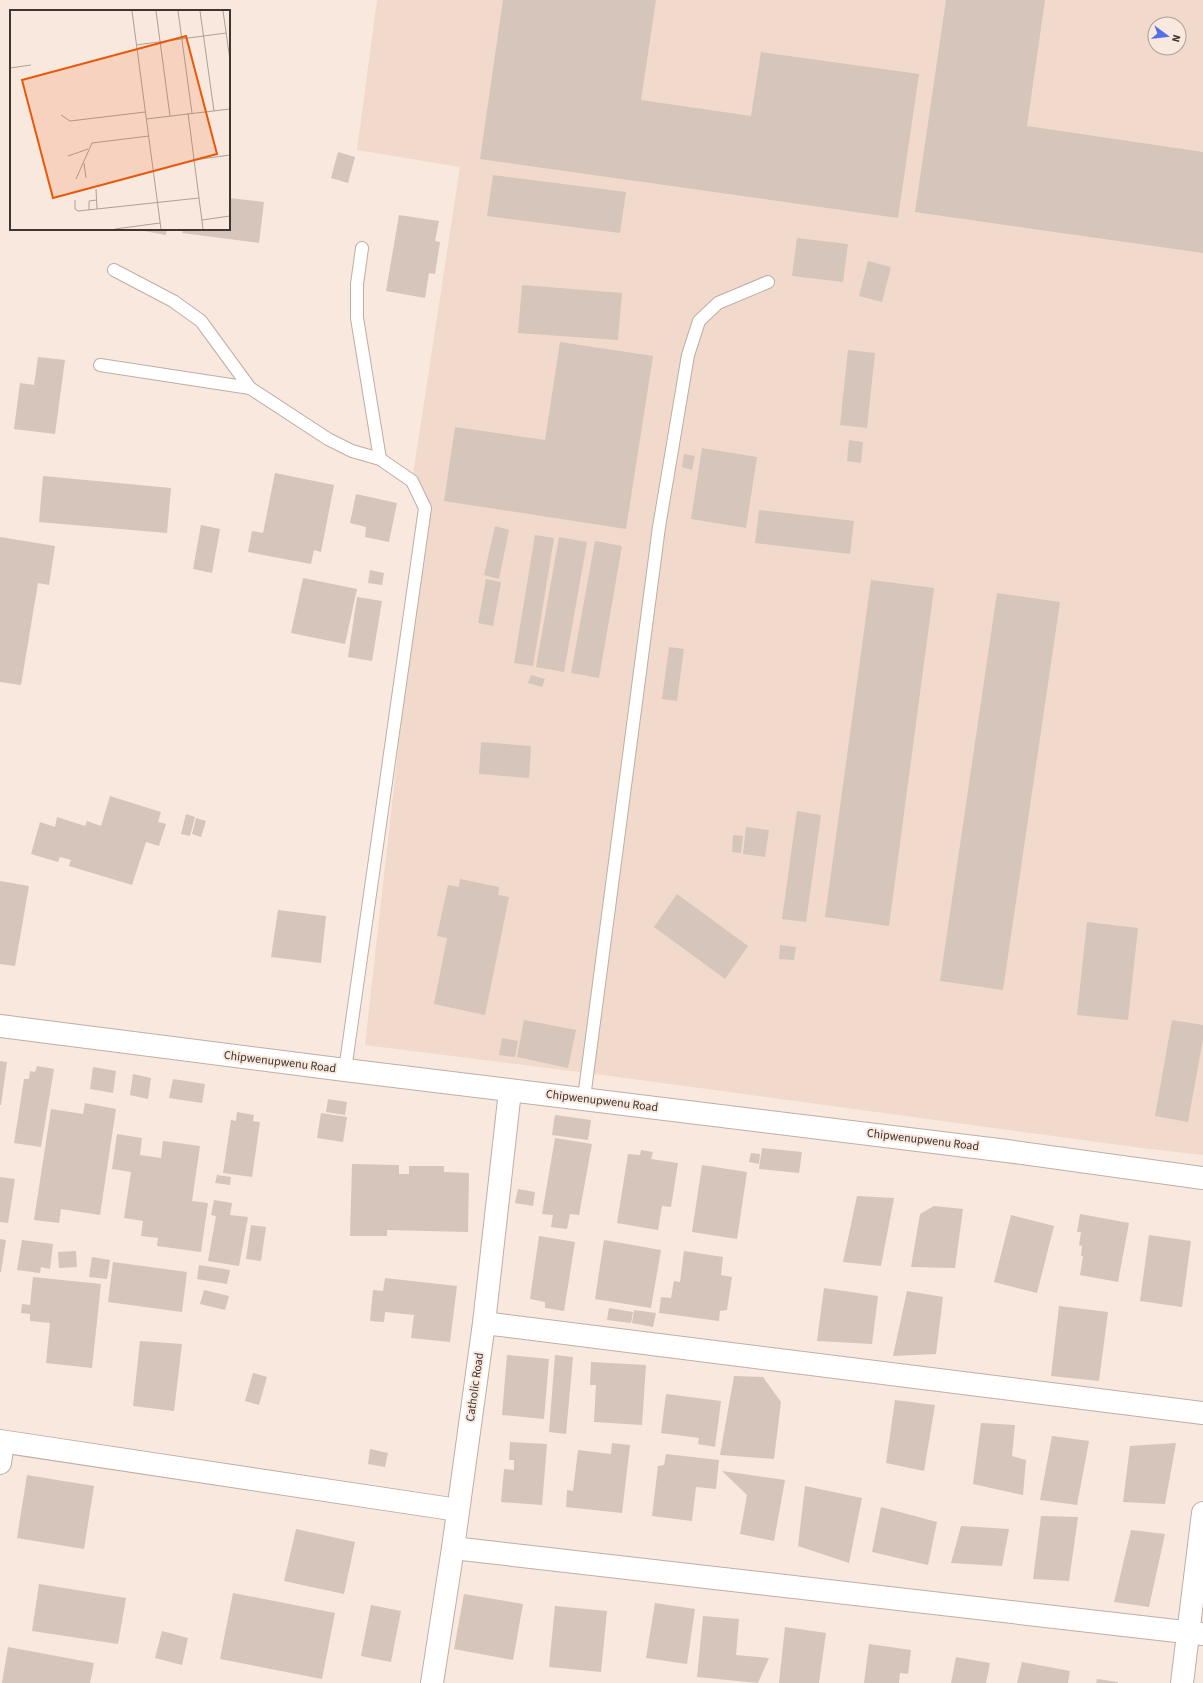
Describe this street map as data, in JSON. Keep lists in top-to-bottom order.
{
  "streets": {
    "street": ["Chipwenupwenu Road", "Catholic Road"]
  },
  "crossings": [
    ["Chipwenupwenu Road", "Catholic Road"]
  ],
  "north": "right"
}
